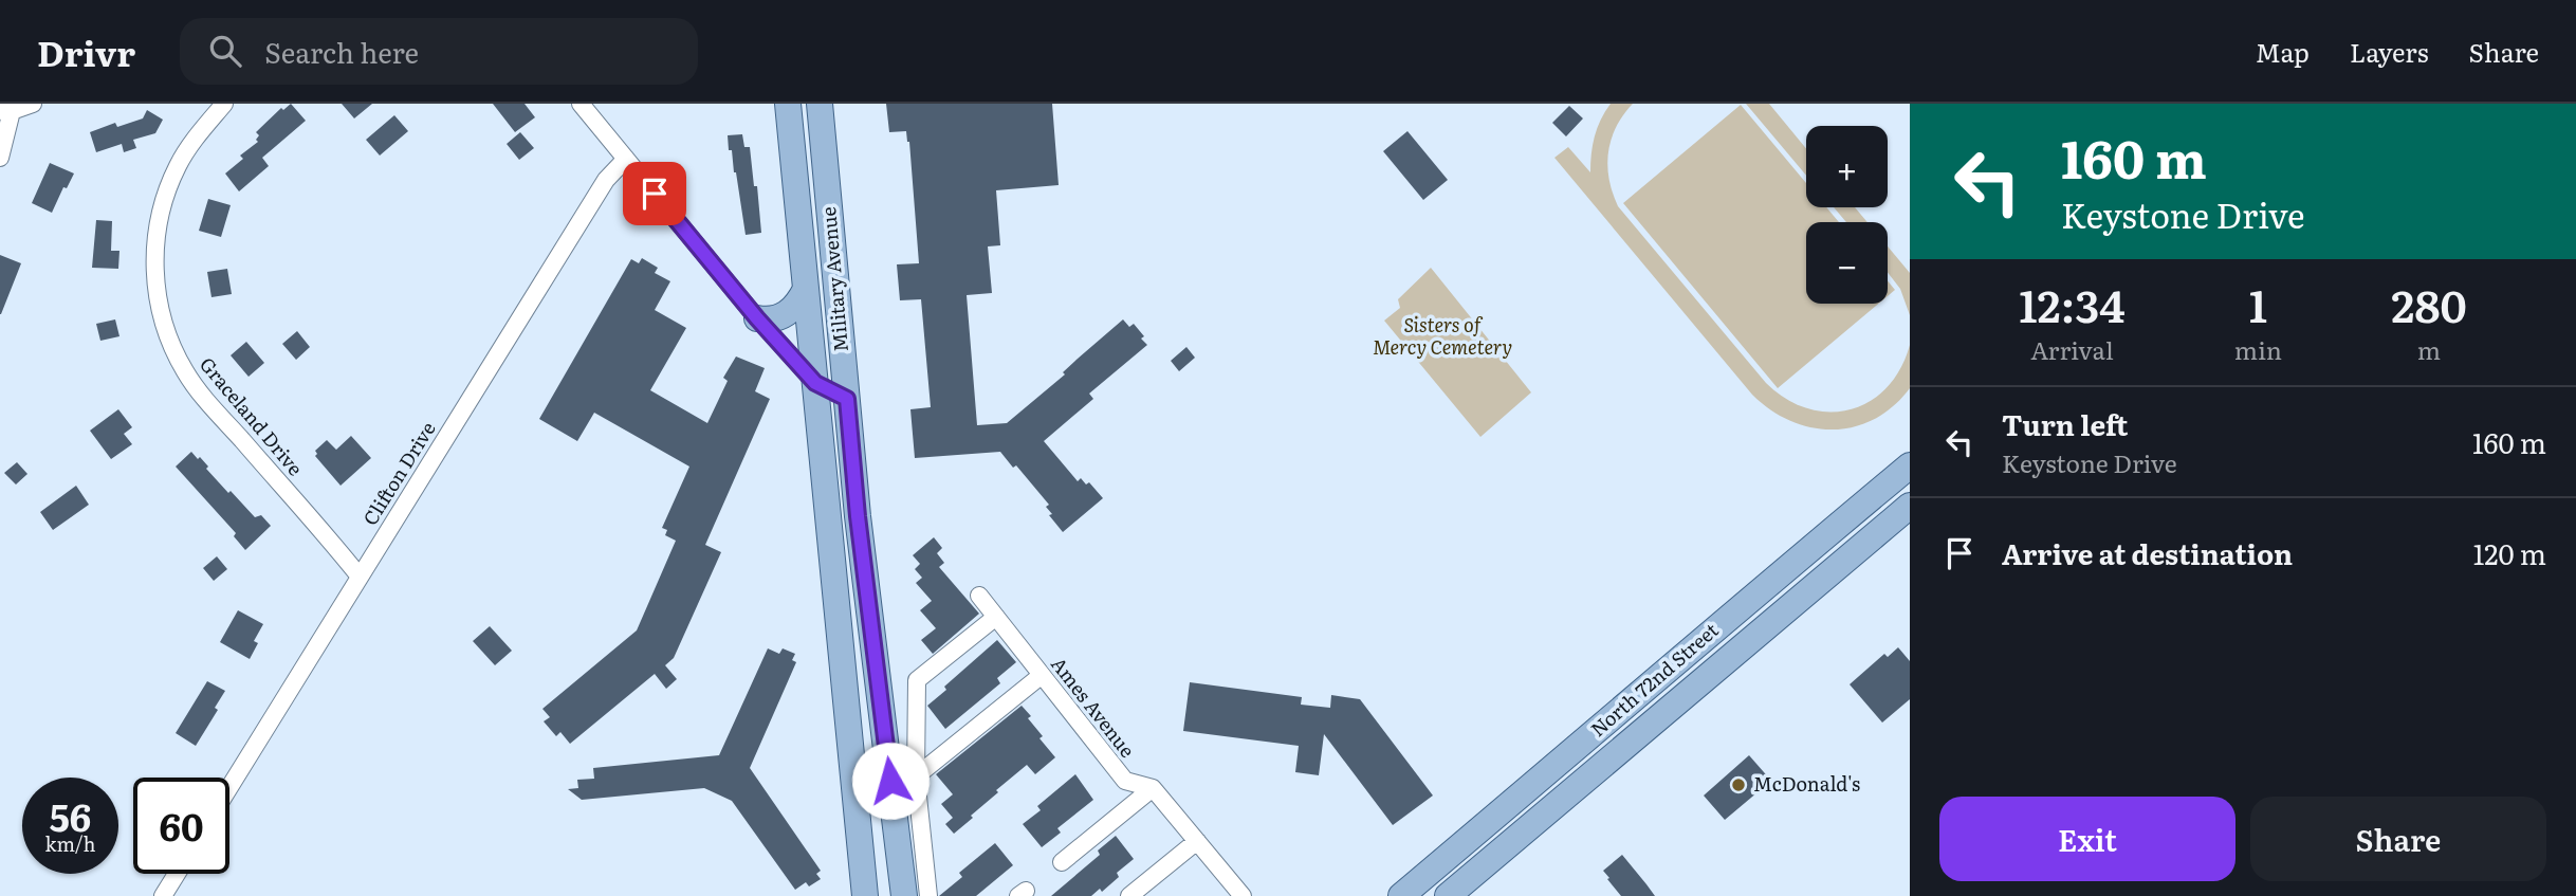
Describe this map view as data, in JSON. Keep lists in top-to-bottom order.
{
  "streets": {
    "main road": ["Military Avenue", "North 72nd Street"],
    "street": ["Graceland Drive", "Clifton Drive", "Ames Avenue"]
  },
  "crossings": [
    ["Graceland Drive", "Clifton Drive"]
  ],
  "parks": ["Sisters of Mercy Cemetery"],
  "places": ["McDonald's"],
  "page": {
    "header": "Drivr",
    "search": "Search here",
    "nav": ["Map", "Layers", "Share"],
    "turn": ["160 m", "Keystone Drive"],
    "map_buttons": ["+", "−"],
    "eta": [
      "12:34",
      "Arrival",
      "1",
      "min",
      "280",
      "m"
    ],
    "list": [
      {
        "name": "Turn left",
        "note": "Keystone Drive",
        "value": "160 m"
      },
      {
        "name": "Arrive at destination",
        "value": "120 m"
      }
    ],
    "speed": "56 km/h",
    "limit": "60",
    "buttons": ["Exit", "Share"]
  }
}
